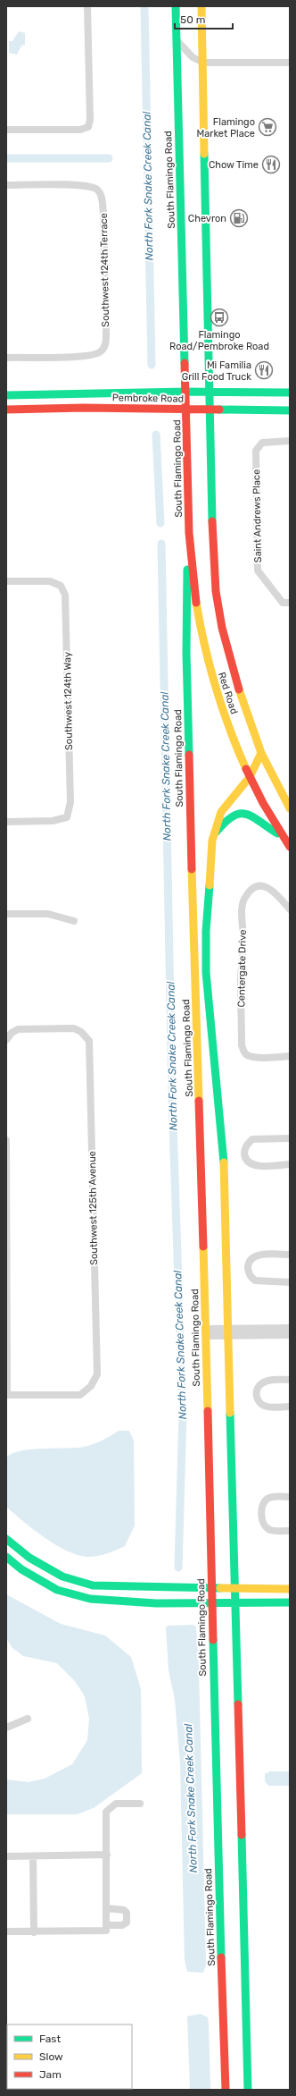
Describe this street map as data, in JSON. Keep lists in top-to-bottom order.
{
  "streets": {
    "main road": ["South Flamingo Road", "Pembroke Road", "Red Road"],
    "street": [
      "Southwest 124th Terrace",
      "Saint Andrews Place",
      "Southwest 124th Way",
      "Centergate Drive",
      "Southwest 125th Avenue"
    ]
  },
  "crossings": [
    ["South Flamingo Road", "Pembroke Road"],
    ["South Flamingo Road", "Red Road"],
    ["Pembroke Road", "Red Road"]
  ],
  "water": ["North Fork Snake Creek Canal"],
  "places": {
    "supermarket": ["Flamingo Market Place"],
    "restaurant": ["Chow Time", "Mi Familia Grill Food Truck"],
    "fuel station": ["Chevron"],
    "bus stop": ["Flamingo Road/Pembroke Road"]
  },
  "legend": ["Fast", "Slow", "Jam"],
  "scale_bar": "50 m"
}
